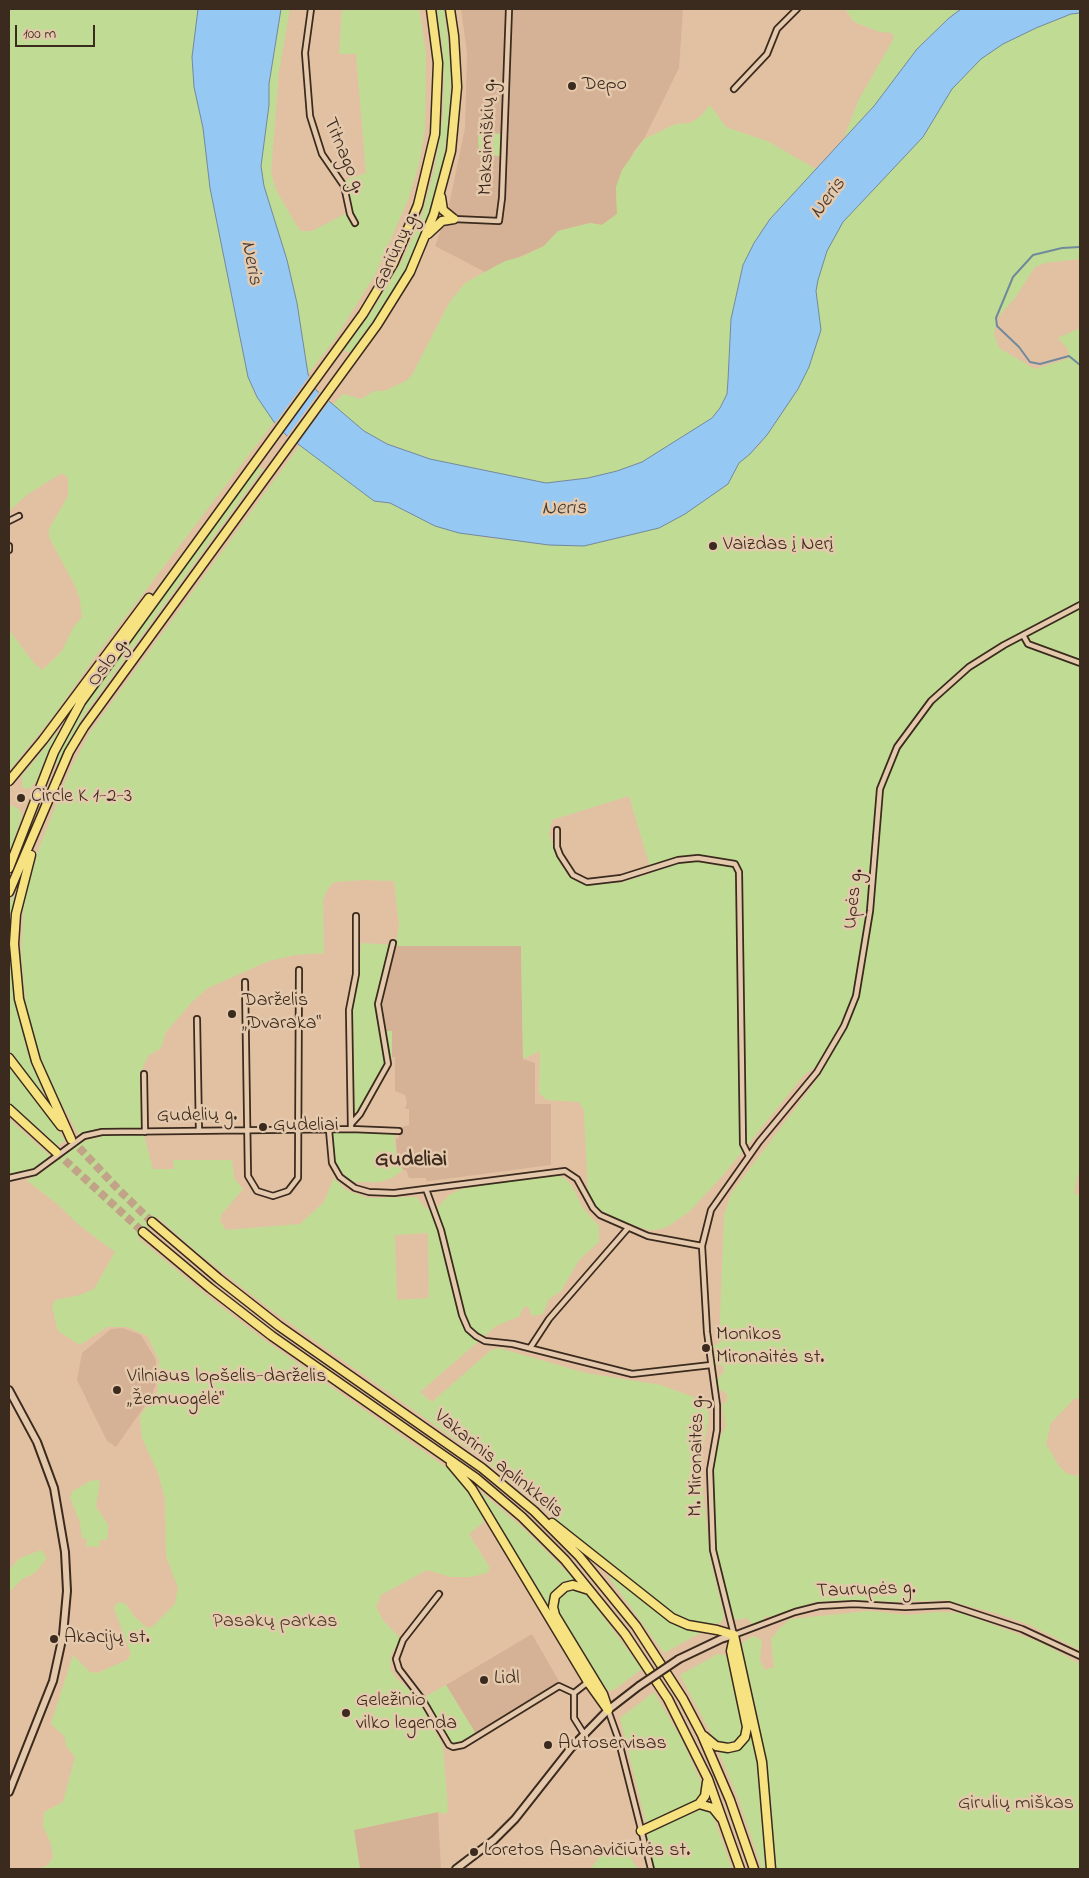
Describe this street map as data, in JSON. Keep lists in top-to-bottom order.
{
  "streets": {
    "highway": ["Gariūnų g.", "Oslo g.", "Vakarinis aplinkkelis"],
    "street": [
      "Maksimiškių g.",
      "Titnago g.",
      "Upės g.",
      "Gudelių g.",
      "M. Mironaitės g.",
      "Taurupės g."
    ]
  },
  "crossings": [
    ["Gariūnų g.", "Oslo g."],
    ["Upės g.", "M. Mironaitės g."],
    ["M. Mironaitės g.", "Taurupės g."]
  ],
  "districts": ["Gudeliai"],
  "water": ["Neris"],
  "parks": ["Pasakų parkas", "Girulių miškas"],
  "places": [
    "Depo",
    "Vaizdas į Nerį",
    "Circle K 1-2-3",
    "Darželis „Dvaraka“",
    "Gudeliai",
    "Monikos Mironaitės st.",
    "Vilniaus lopšelis-darželis „Žemuogėlė“",
    "Akacijų st.",
    "Lidl",
    "Geležinio vilko legenda",
    "Autoservisas",
    "Loretos Asanavičiūtės st."
  ],
  "scale_bar": "100 m"
}
